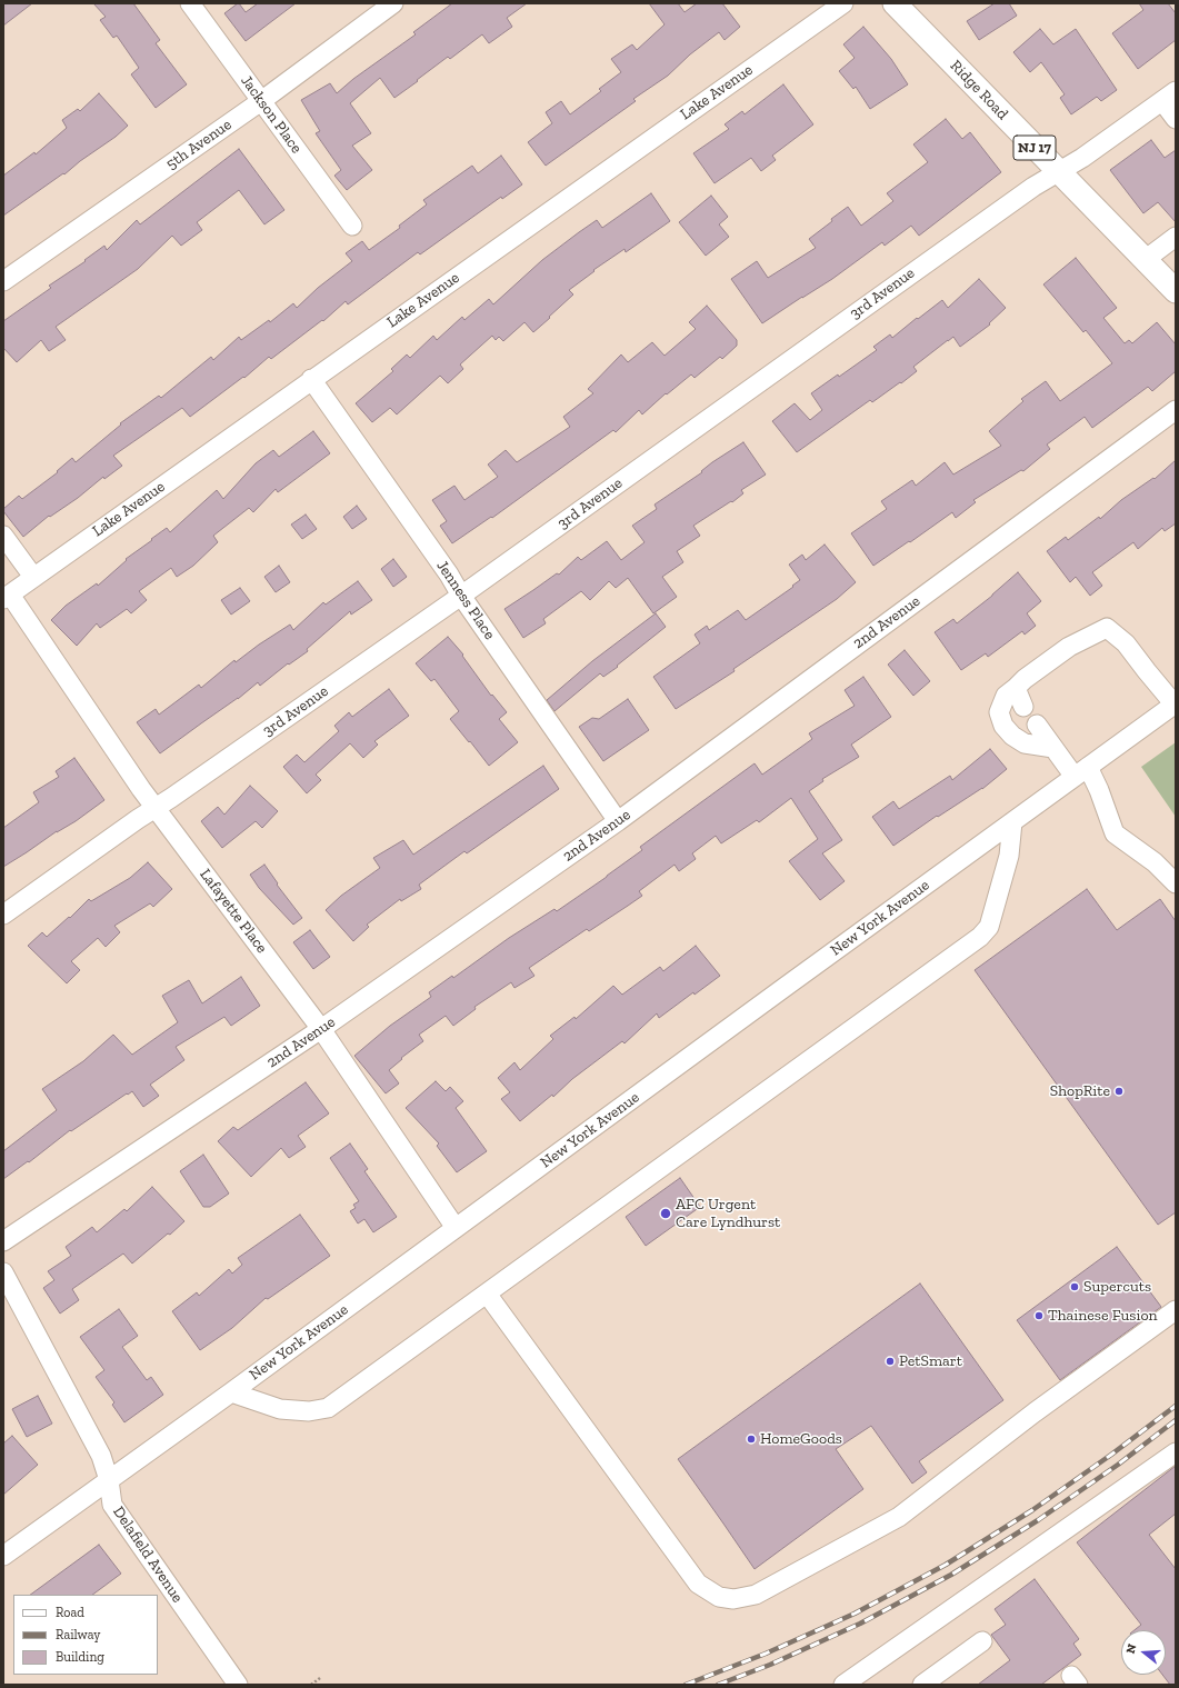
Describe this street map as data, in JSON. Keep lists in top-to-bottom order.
{
  "streets": {
    "main road": ["Ridge Road", "NJ 17"],
    "street": [
      "Lake Avenue",
      "Jackson Place",
      "5th Avenue",
      "3rd Avenue",
      "Jenness Place",
      "2nd Avenue",
      "Lafayette Place",
      "New York Avenue",
      "Delafield Avenue"
    ]
  },
  "crossings": [
    ["Ridge Road", "3rd Avenue"],
    ["Lake Avenue", "Jenness Place"],
    ["Lake Avenue", "Lafayette Place"],
    ["Jackson Place", "5th Avenue"],
    ["3rd Avenue", "Jenness Place"],
    ["3rd Avenue", "Lafayette Place"],
    ["Jenness Place", "2nd Avenue"],
    ["2nd Avenue", "Lafayette Place"],
    ["Lafayette Place", "New York Avenue"],
    ["New York Avenue", "Delafield Avenue"]
  ],
  "places": [
    "ShopRite",
    "AFC Urgent Care Lyndhurst",
    "Supercuts",
    "Thainese Fusion",
    "PetSmart",
    "HomeGoods"
  ],
  "legend": ["Road", "Railway", "Building"],
  "north": "left"
}
